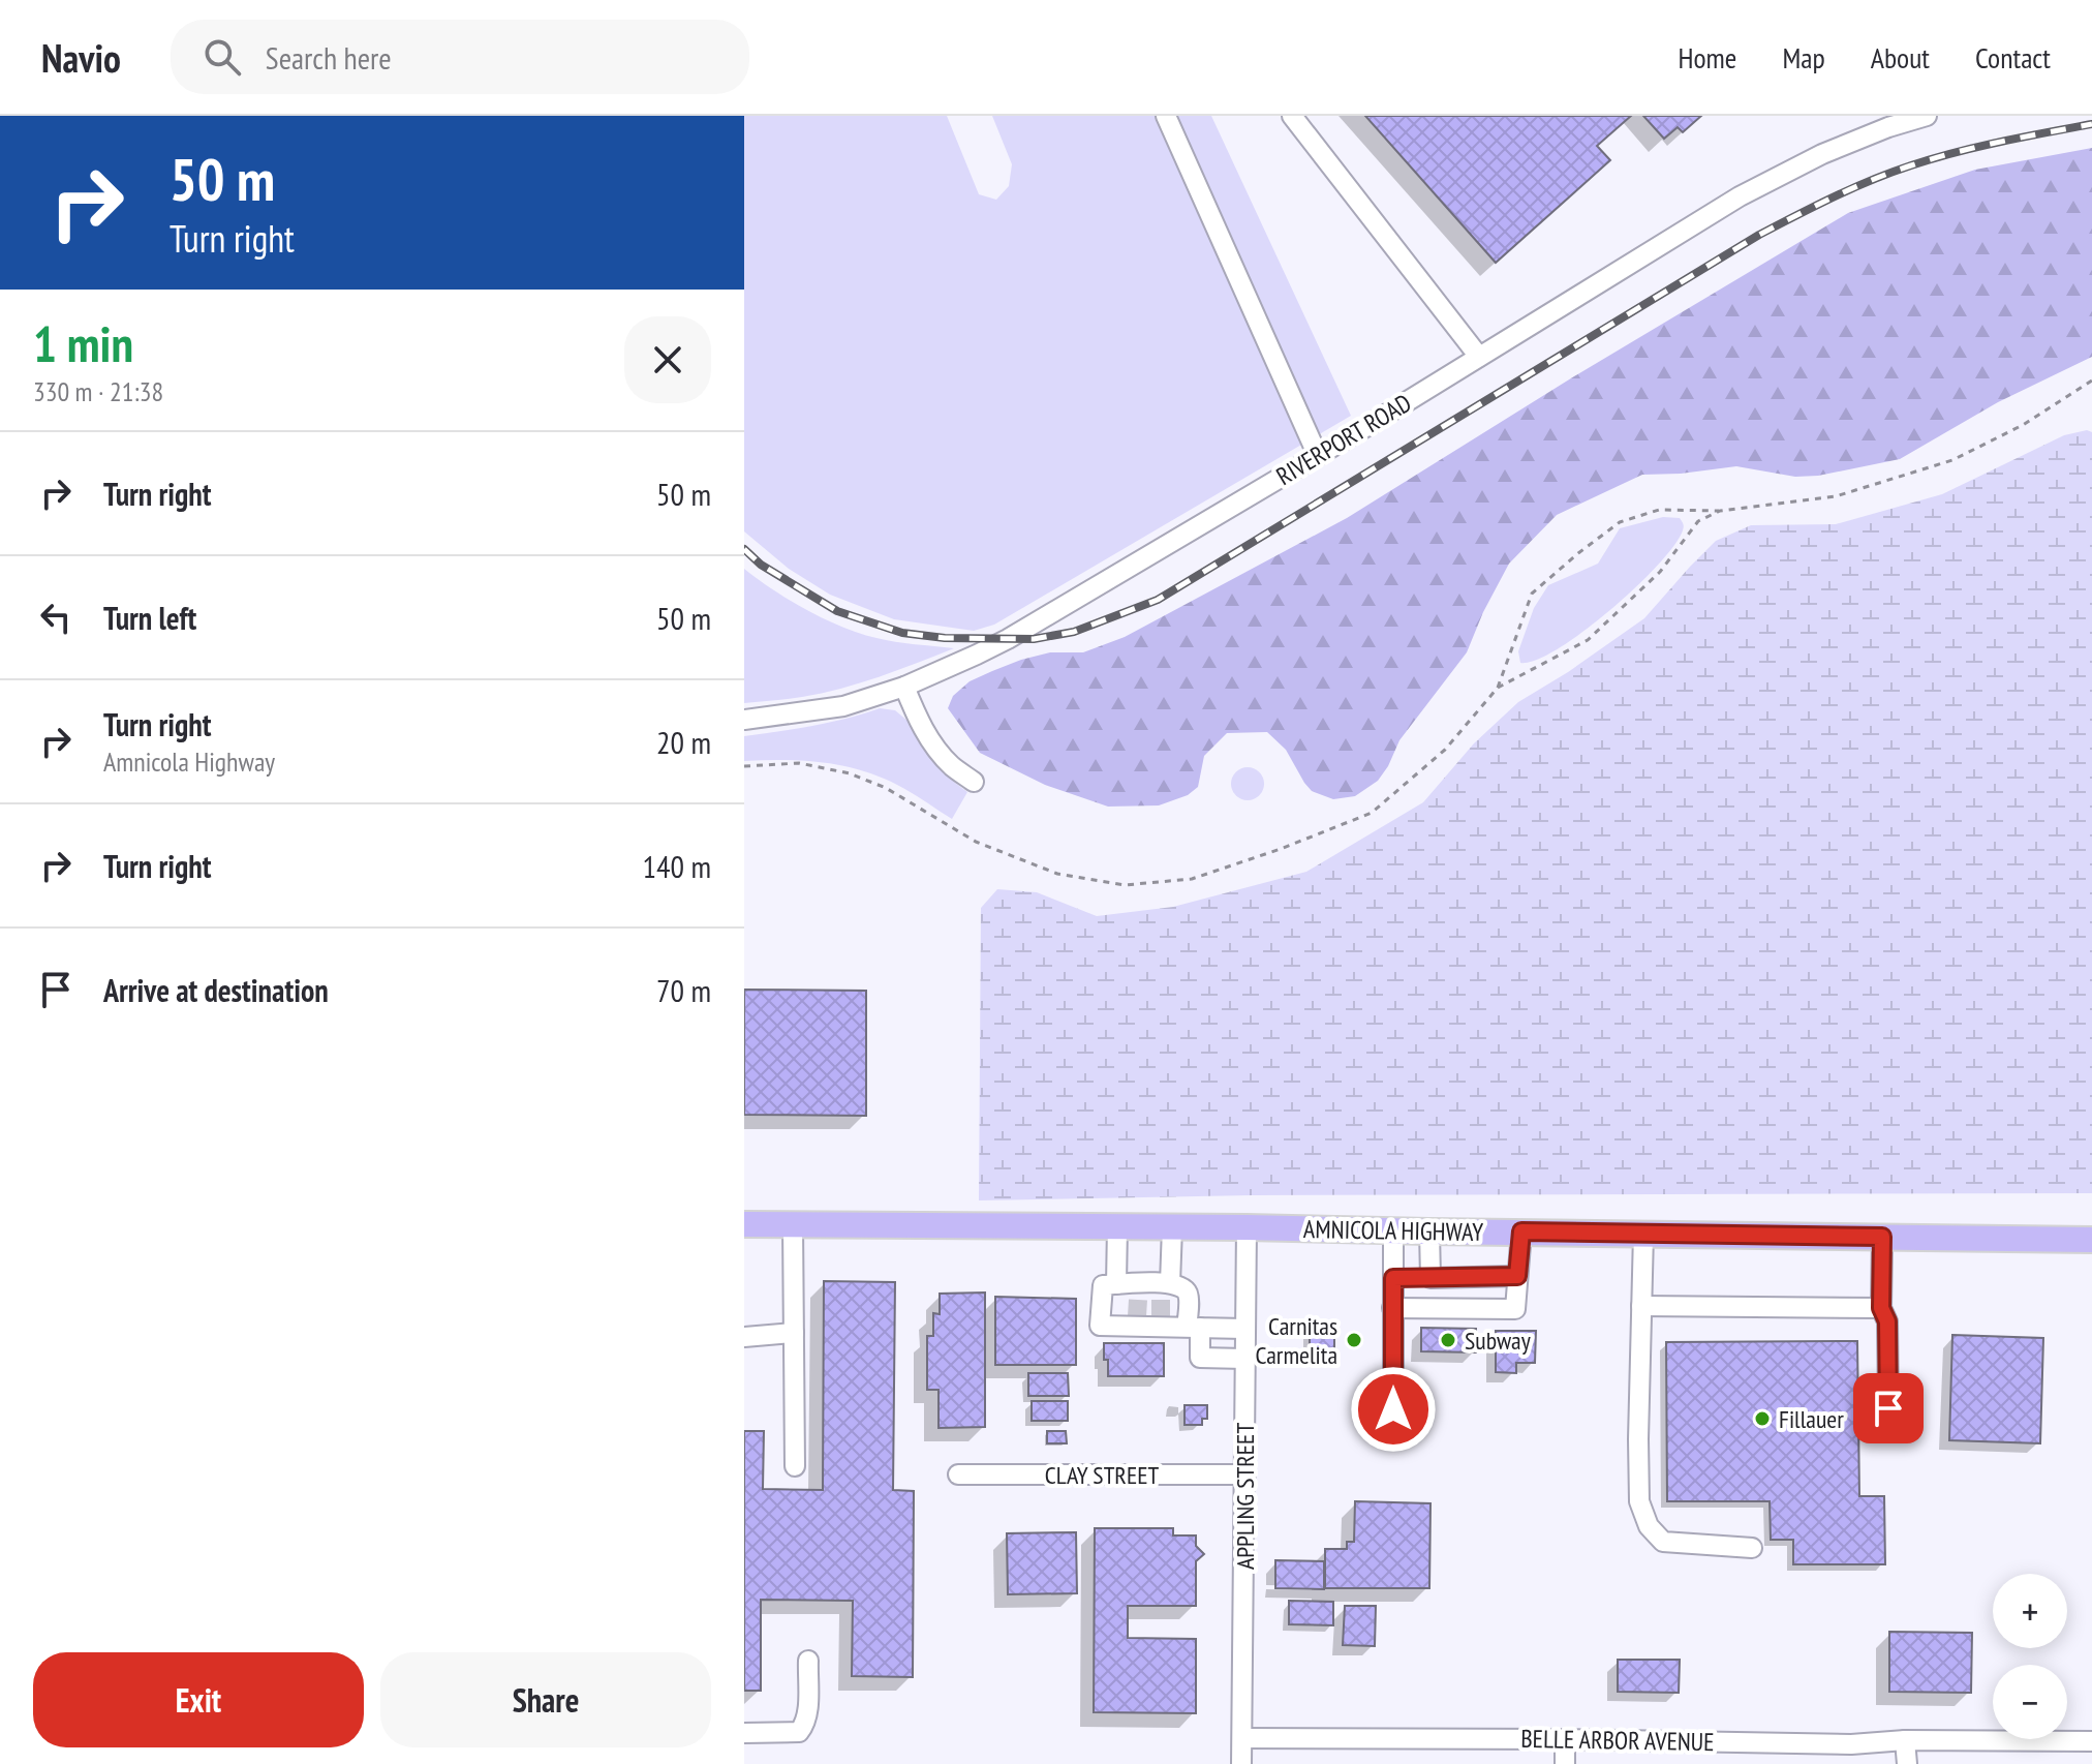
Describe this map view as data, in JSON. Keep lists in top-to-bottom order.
{
  "streets": {
    "main road": ["AMNICOLA HIGHWAY"],
    "street": [
      "RIVERPORT ROAD",
      "CLAY STREET",
      "APPLING STREET",
      "BELLE ARBOR AVENUE"
    ]
  },
  "crossings": [
    ["AMNICOLA HIGHWAY", "APPLING STREET"],
    ["CLAY STREET", "APPLING STREET"],
    ["APPLING STREET", "BELLE ARBOR AVENUE"]
  ],
  "places": ["Carnitas Carmelita", "Subway", "Fillauer"],
  "page": {
    "header": "Navio",
    "search": "Search here",
    "nav": [
      "Home",
      "Map",
      "About",
      "Contact"
    ],
    "turn": ["50 m", "Turn right"],
    "heading": ["1 min", "330 m · 21:38"],
    "list": [
      {
        "name": "Turn right",
        "value": "50 m"
      },
      {
        "name": "Turn left",
        "value": "50 m"
      },
      {
        "name": "Turn right",
        "note": "Amnicola Highway",
        "value": "20 m"
      },
      {
        "name": "Turn right",
        "value": "140 m"
      },
      {
        "name": "Arrive at destination",
        "value": "70 m"
      }
    ],
    "map_buttons": ["+", "−"],
    "buttons": ["Exit", "Share"]
  }
}
